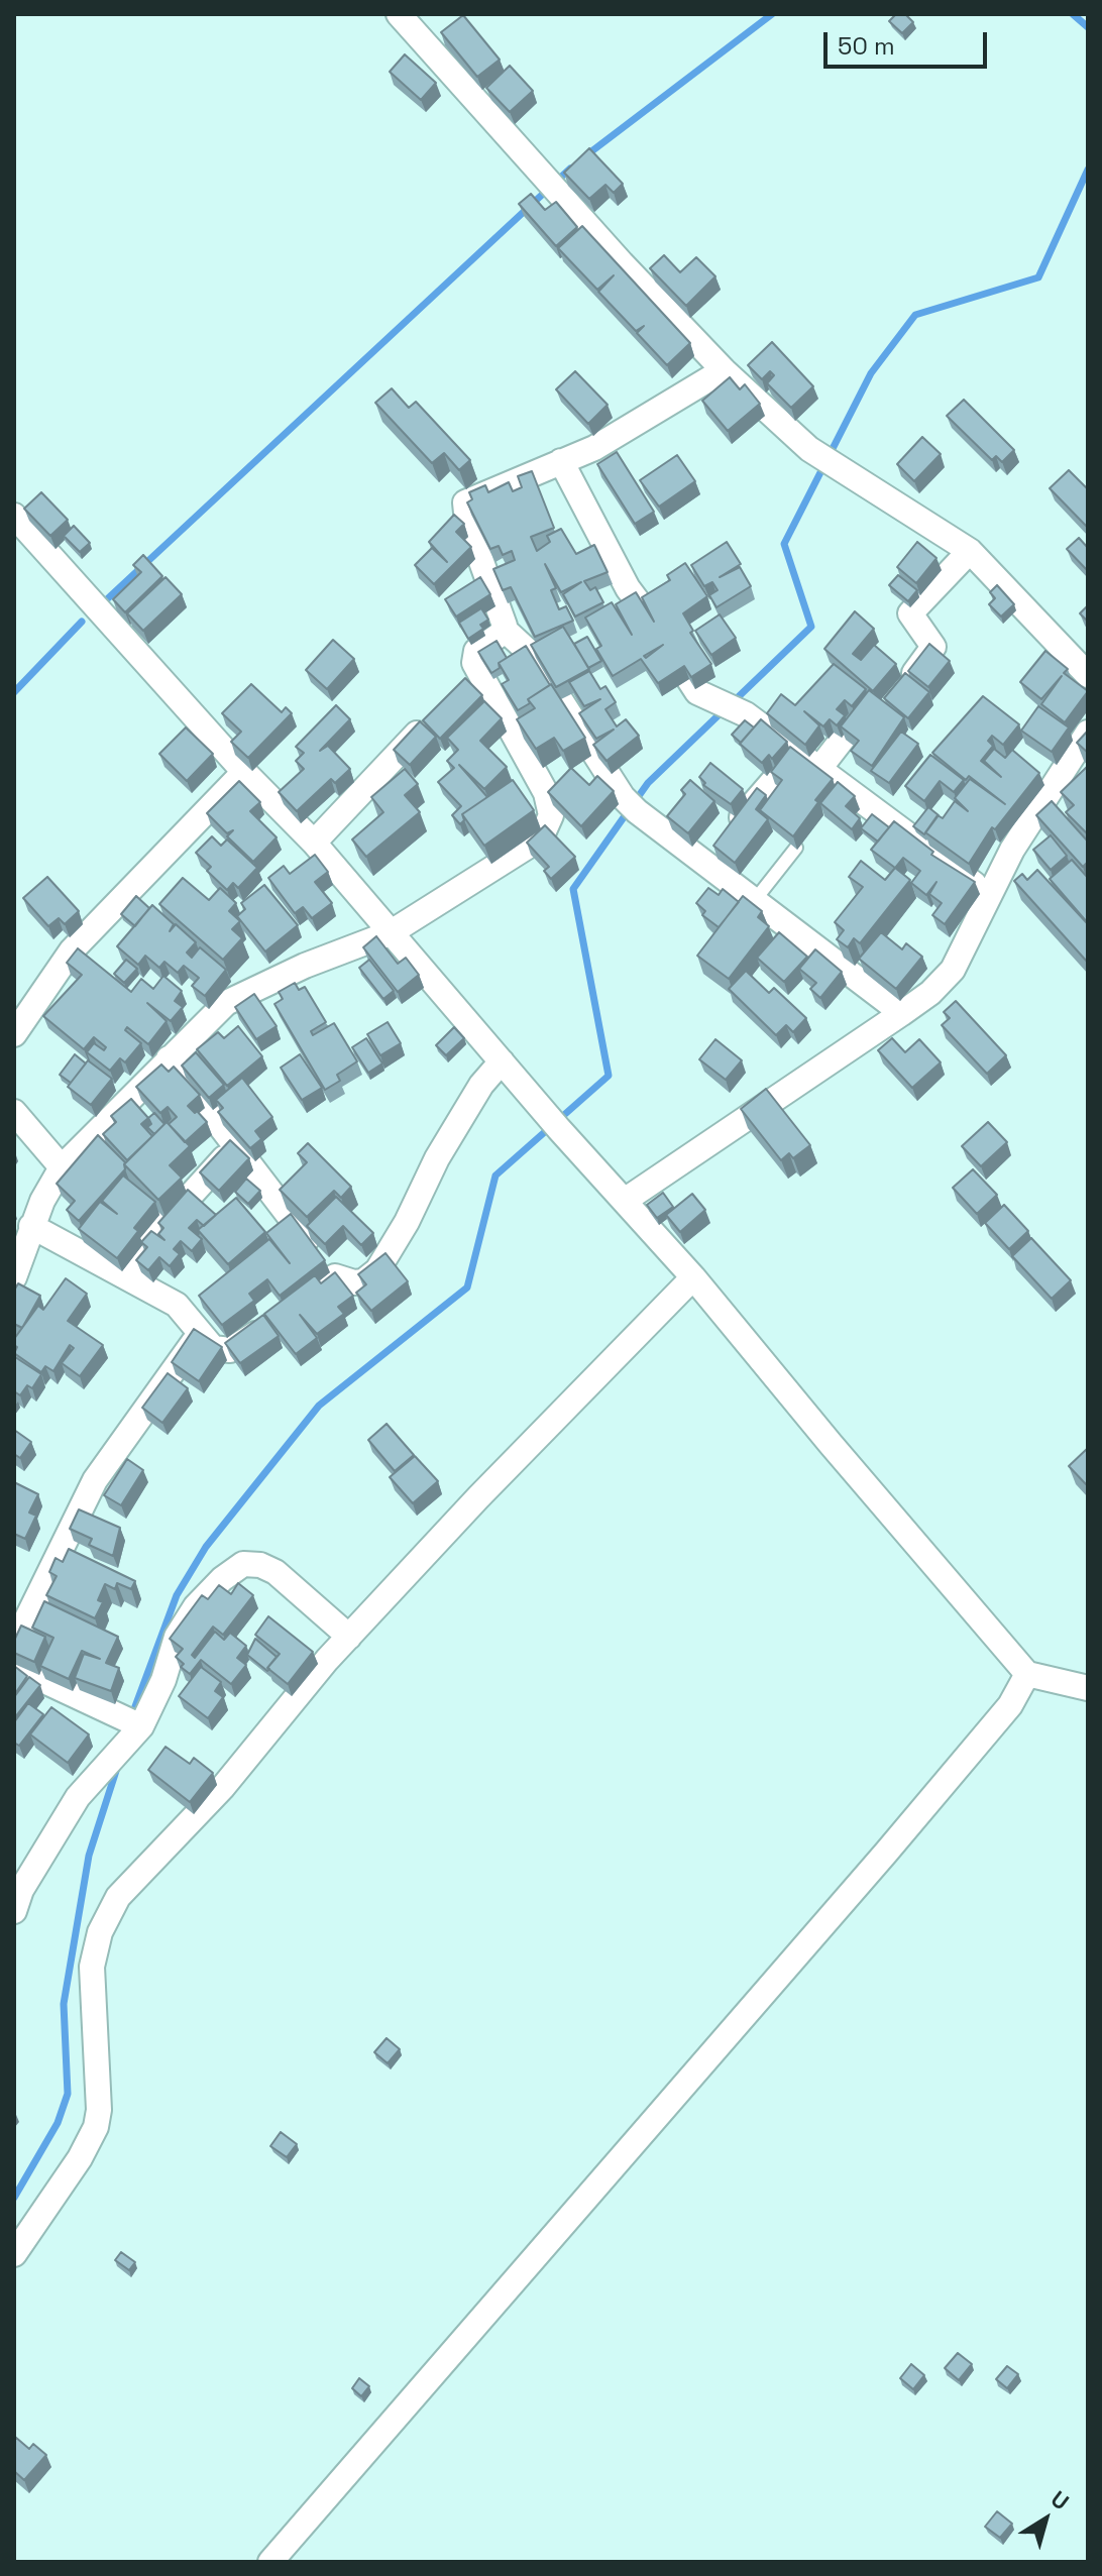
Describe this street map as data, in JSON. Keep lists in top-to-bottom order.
{
  "scale_bar": "50 m",
  "north": "top right"
}
